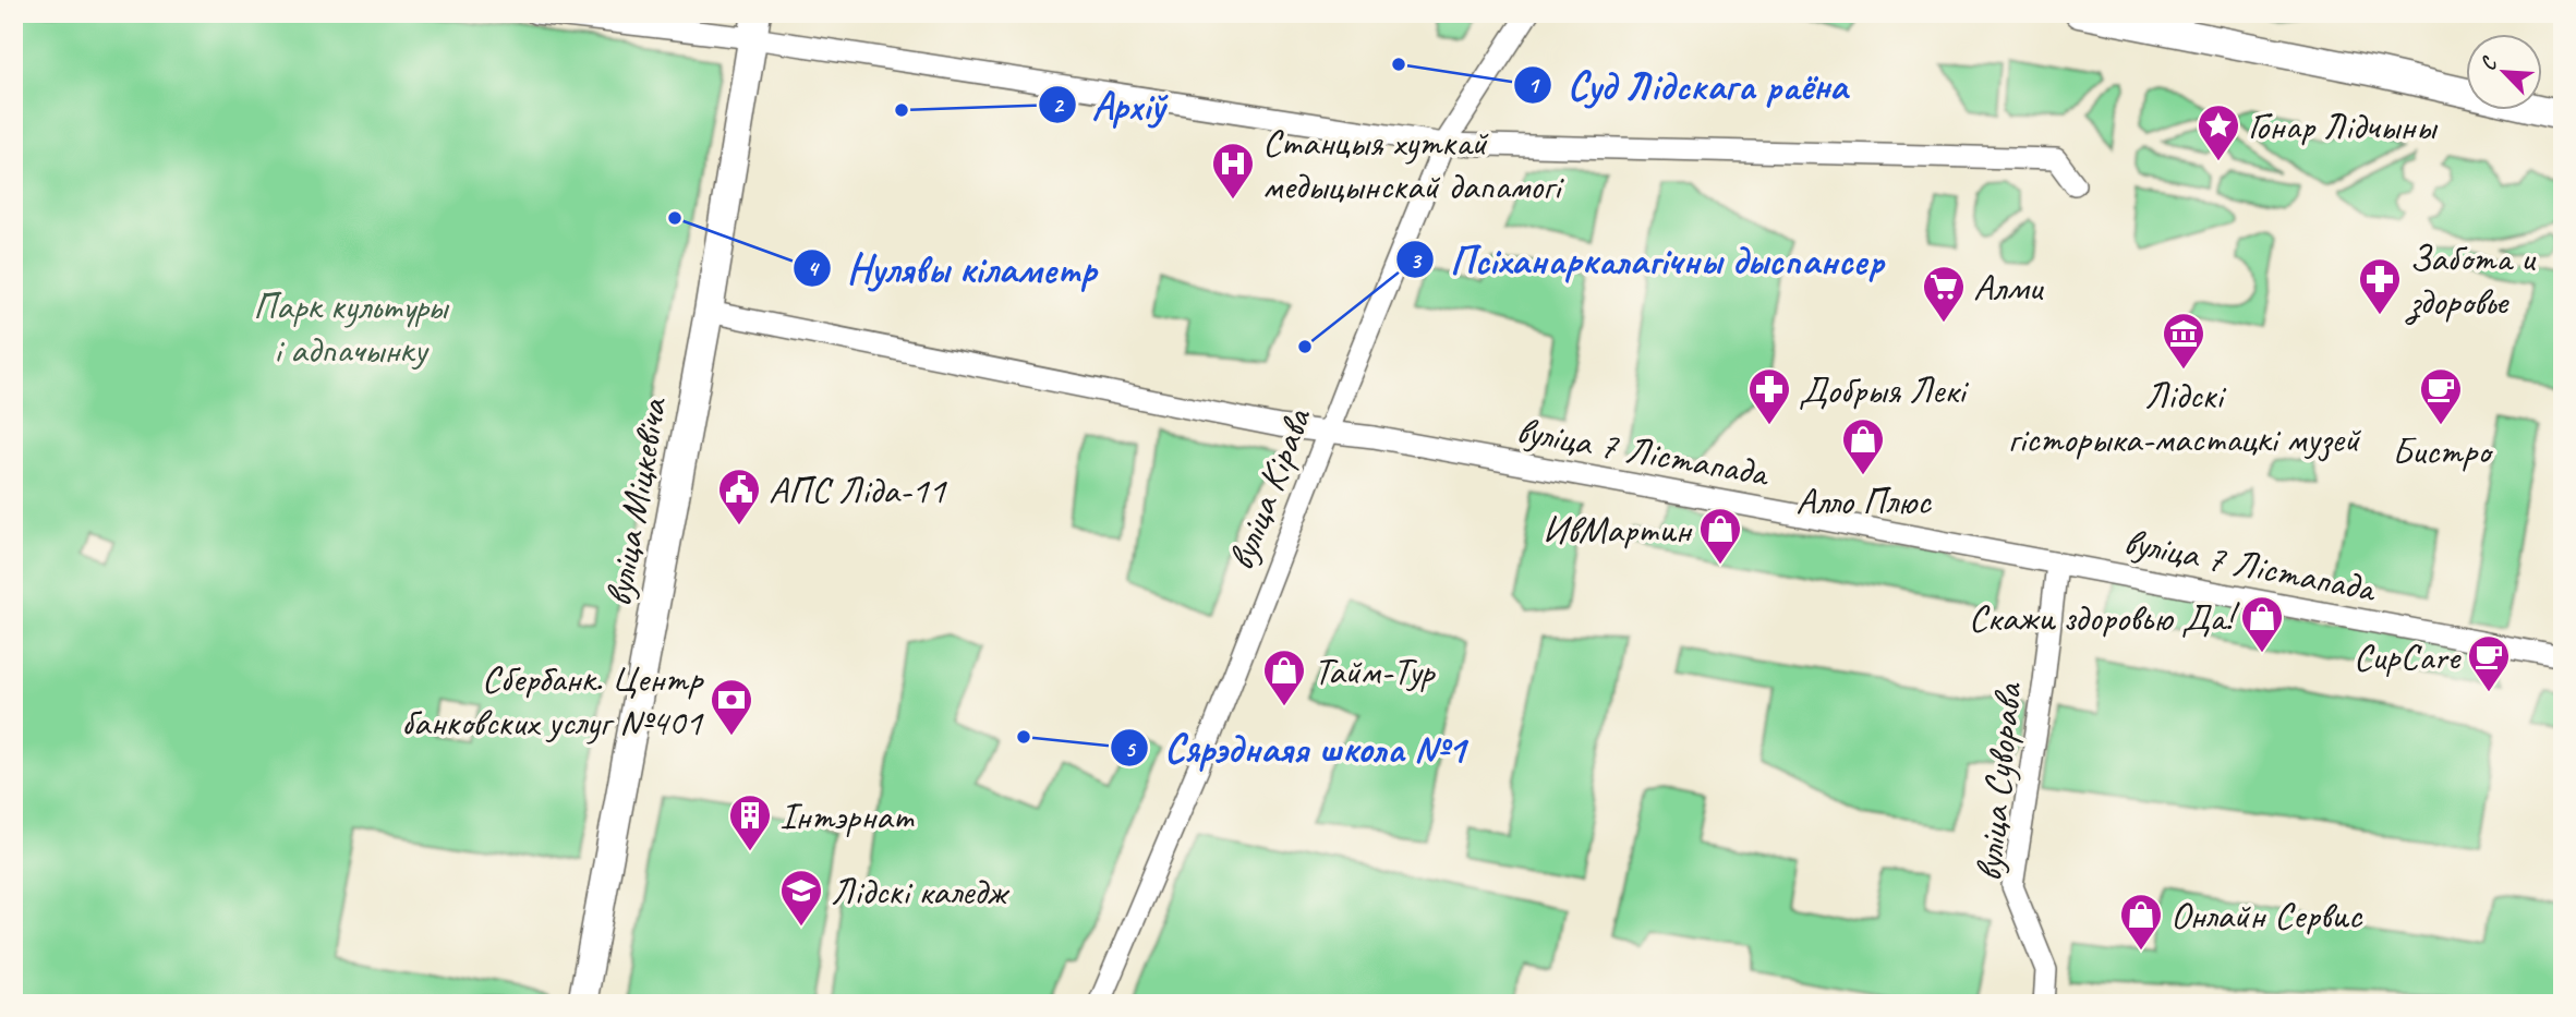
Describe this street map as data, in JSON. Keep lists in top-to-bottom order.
{
  "streets": {
    "main road": ["вуліца Міцкевіча"],
    "street": ["вуліца 7 Лістапада", "вуліца Кірава", "вуліца Суворава"]
  },
  "crossings": [
    ["вуліца 7 Лістапада", "вуліца Кірава"],
    ["вуліца 7 Лістапада", "вуліца Міцкевіча"],
    ["вуліца 7 Лістапада", "вуліца Суворава"]
  ],
  "parks": ["Парк культуры і адпачынку"],
  "places": {
    "other": [
      "Суд Лідскага раёна",
      "Архіў",
      "Нулявы кіламетр",
      "Псіханаркалагічны дыспансер",
      "Сярэднаяя школа №1"
    ],
    "place": ["Гонар Лідчыны"],
    "hospital": ["Станцыя хуткай медыцынскай дапамогі"],
    "pharmacy": ["Забота и здоровье", "Добрыя Лекі"],
    "supermarket": ["Алми"],
    "museum": ["Лідскі гісторыка-мастацкі музей"],
    "cafe": ["Бистро", "CupCare"],
    "shop": [
      "Алло Плюс",
      "ИвМартин",
      "Скажи здоровью Да!",
      "Тайм-Тур",
      "Онлайн Сервис"
    ],
    "public building": ["АПС Ліда-11"],
    "bank": ["Сбербанк. Центр банковских услуг №401"],
    "building": ["Інтэрнат"],
    "school or university": ["Лідскі каледж"]
  },
  "north": "top left"
}
